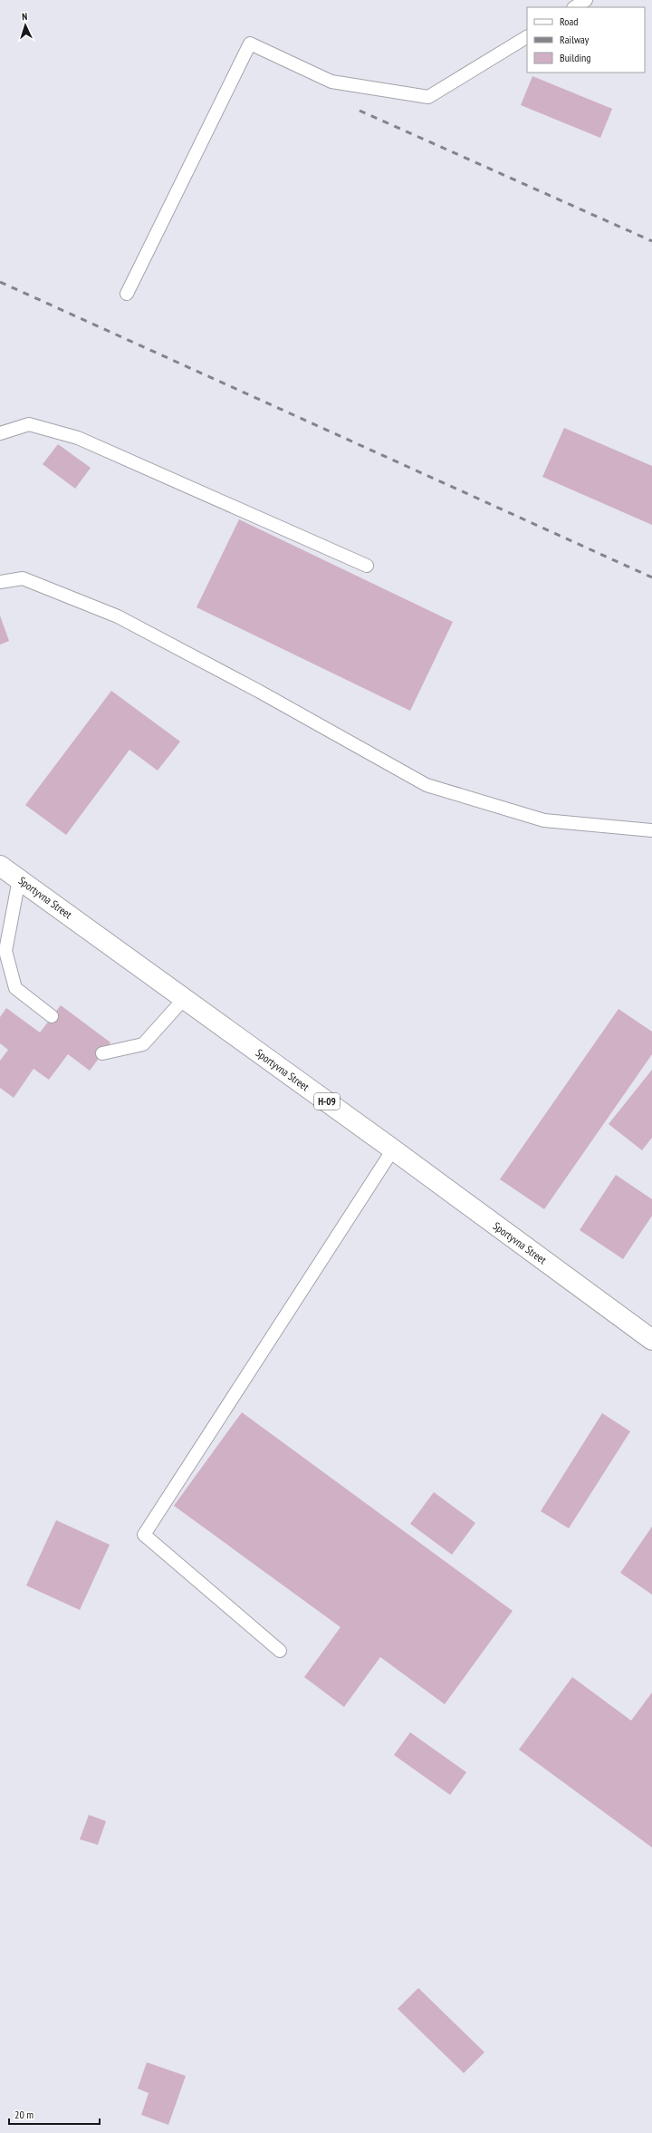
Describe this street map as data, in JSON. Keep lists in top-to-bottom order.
{
  "streets": {
    "main road": ["Sportyvna Street", "Н-09"]
  },
  "legend": ["Road", "Railway", "Building"],
  "scale_bar": "20 m",
  "north": "top"
}
